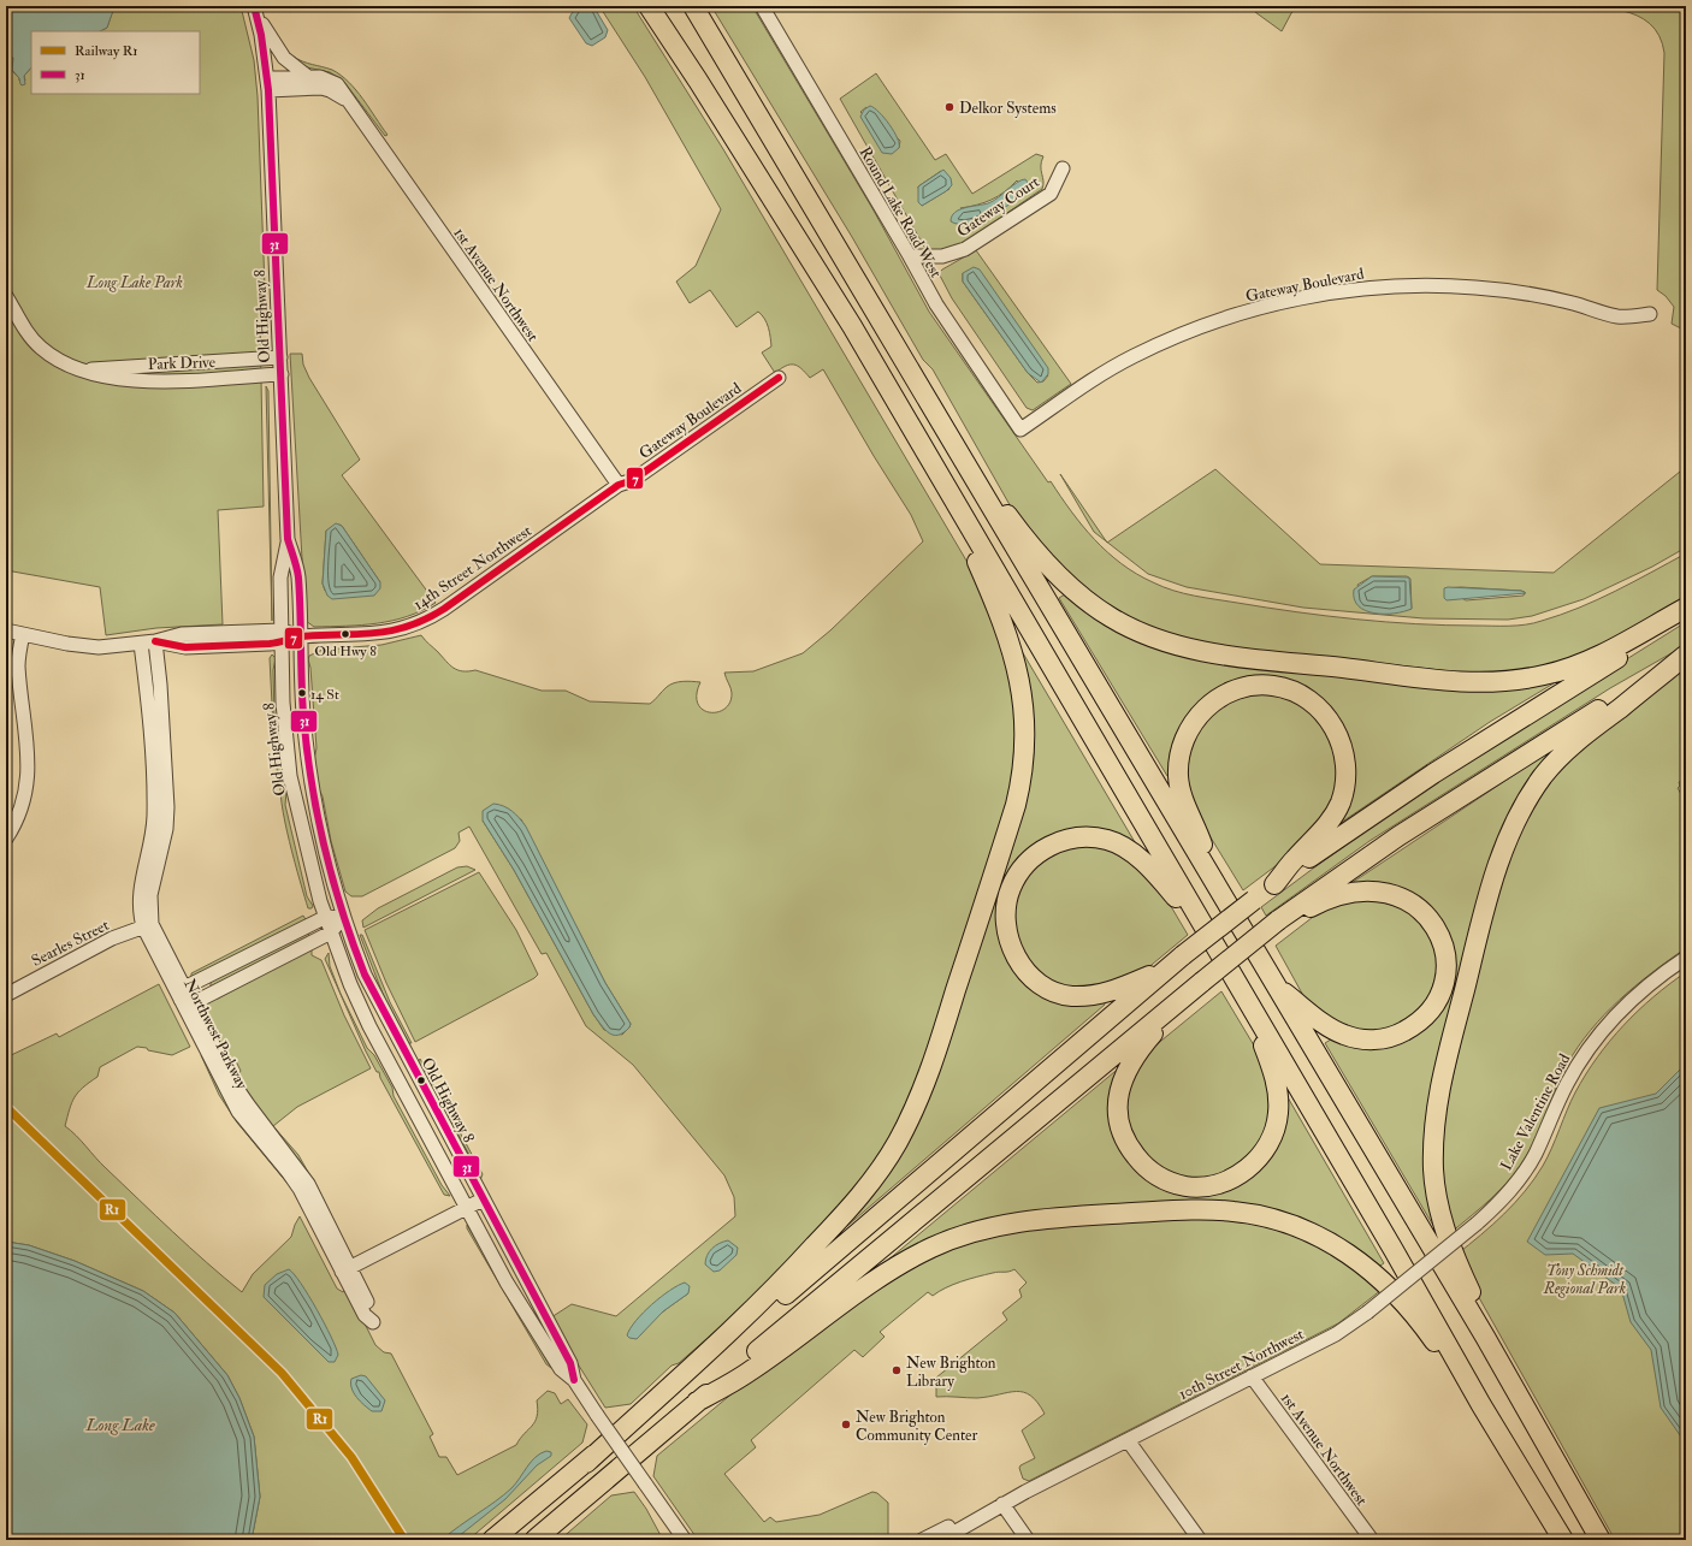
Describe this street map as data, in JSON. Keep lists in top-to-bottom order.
{
  "streets": {
    "street": [
      "Gateway Court",
      "Round Lake Road West",
      "1st Avenue Northwest",
      "Gateway Boulevard",
      "Old Highway 8",
      "Park Drive",
      "14th Street Northwest",
      "Searles Street",
      "Northwest Parkway",
      "Lake Valentine Road",
      "10th Street Northwest"
    ]
  },
  "crossings": [
    ["Gateway Court", "Round Lake Road West"],
    ["Round Lake Road West", "Gateway Boulevard"],
    ["1st Avenue Northwest", "Gateway Boulevard"],
    ["1st Avenue Northwest", "Old Highway 8"],
    ["1st Avenue Northwest", "14th Street Northwest"],
    ["1st Avenue Northwest", "10th Street Northwest"],
    ["Gateway Boulevard", "14th Street Northwest"],
    ["Old Highway 8", "Park Drive"],
    ["Old Highway 8", "14th Street Northwest"],
    ["Old Highway 8", "Northwest Parkway"],
    ["14th Street Northwest", "Northwest Parkway"],
    ["Searles Street", "Northwest Parkway"],
    ["Lake Valentine Road", "10th Street Northwest"]
  ],
  "water": ["Long Lake"],
  "parks": ["Long Lake Park", "Tony Schmidt Regional Park"],
  "places": [
    "Delkor Systems",
    "Old Hwy 8",
    "14 St",
    "New Brighton Library",
    "New Brighton Community Center"
  ],
  "lines": ["transit line 31", "transit line 7", "rail line R1"],
  "legend": ["Railway R1", "31"]
}
